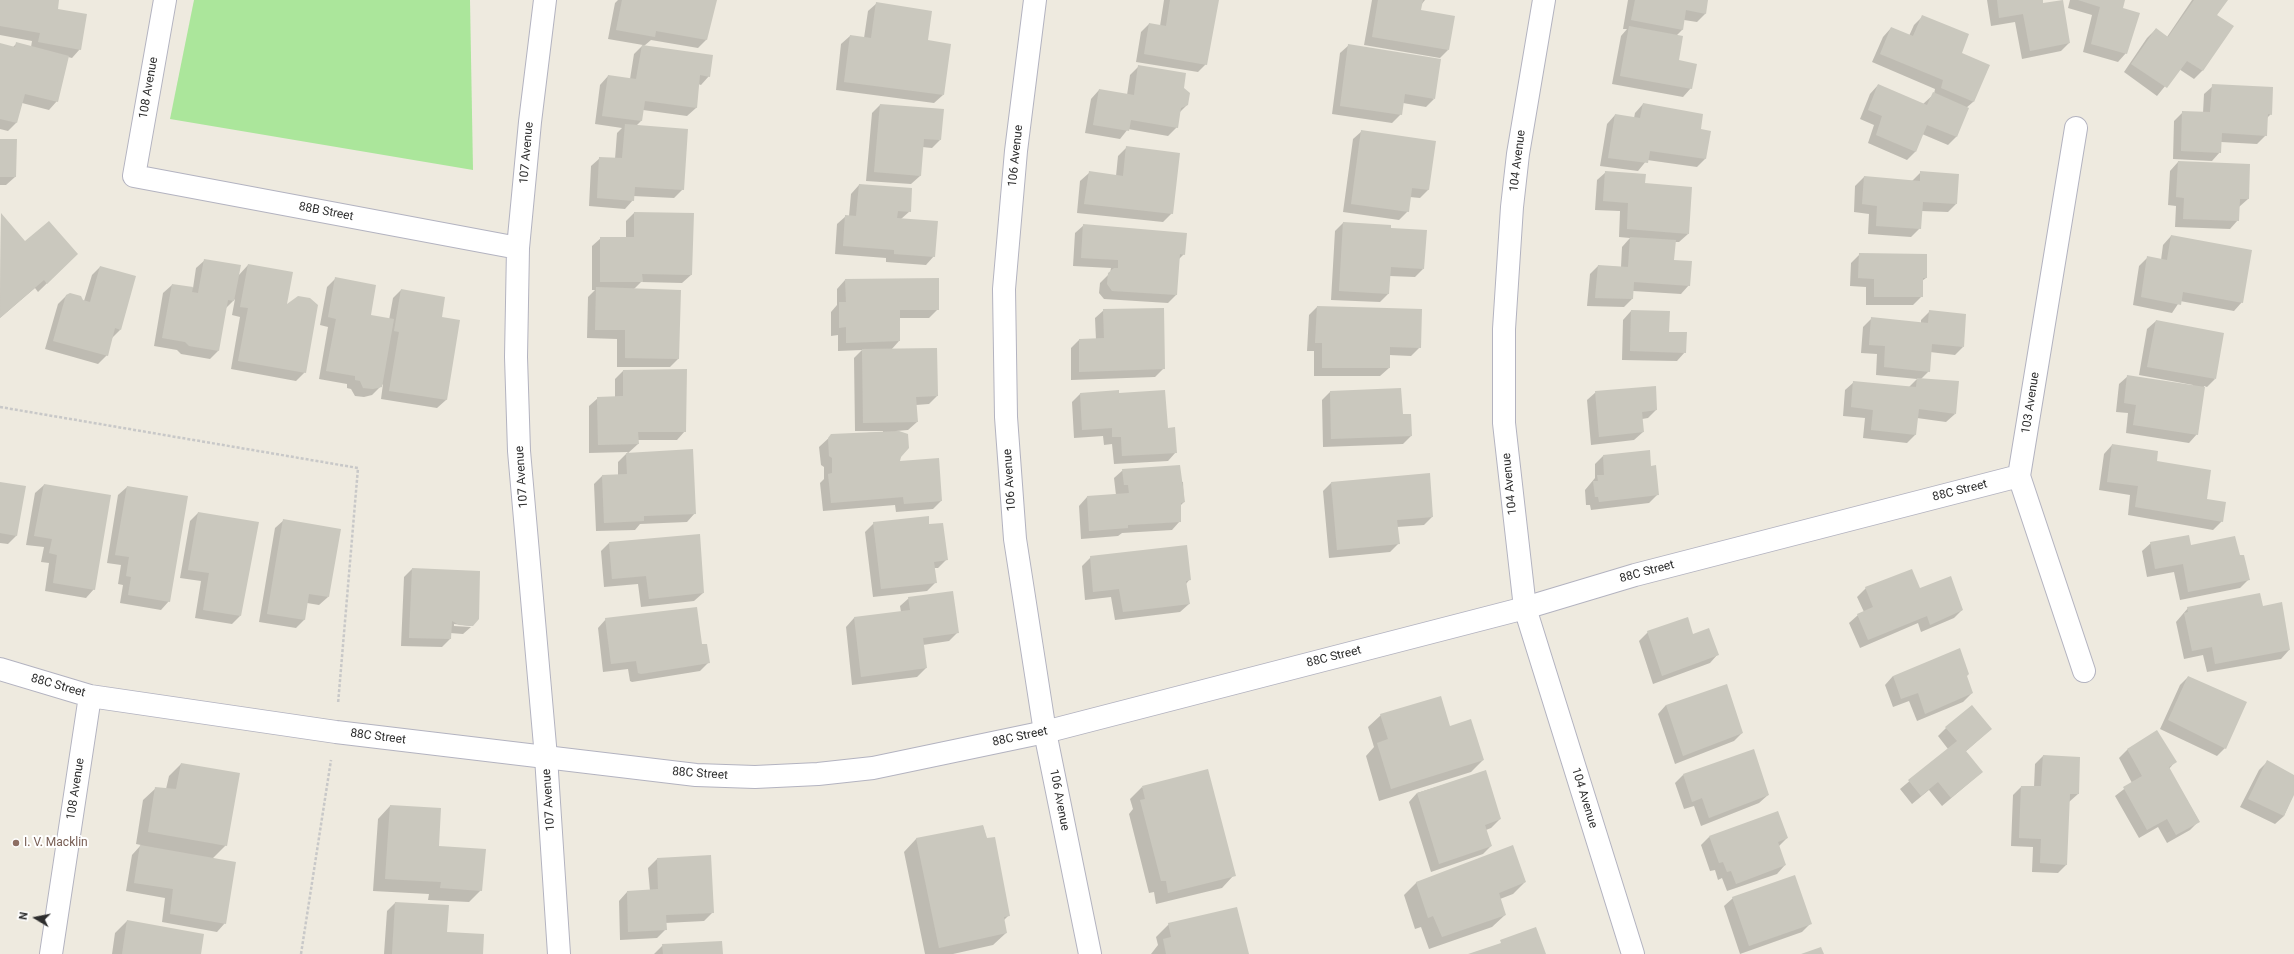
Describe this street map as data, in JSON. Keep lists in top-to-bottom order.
{
  "streets": {
    "street": [
      "108 Avenue",
      "107 Avenue",
      "106 Avenue",
      "104 Avenue",
      "88B Street",
      "103 Avenue",
      "88C Street"
    ]
  },
  "crossings": [
    ["108 Avenue", "88B Street"],
    ["108 Avenue", "88C Street"],
    ["107 Avenue", "88B Street"],
    ["107 Avenue", "88C Street"],
    ["106 Avenue", "88C Street"],
    ["104 Avenue", "88C Street"],
    ["103 Avenue", "88C Street"]
  ],
  "places": ["I. V. Macklin"],
  "north": "left"
}
